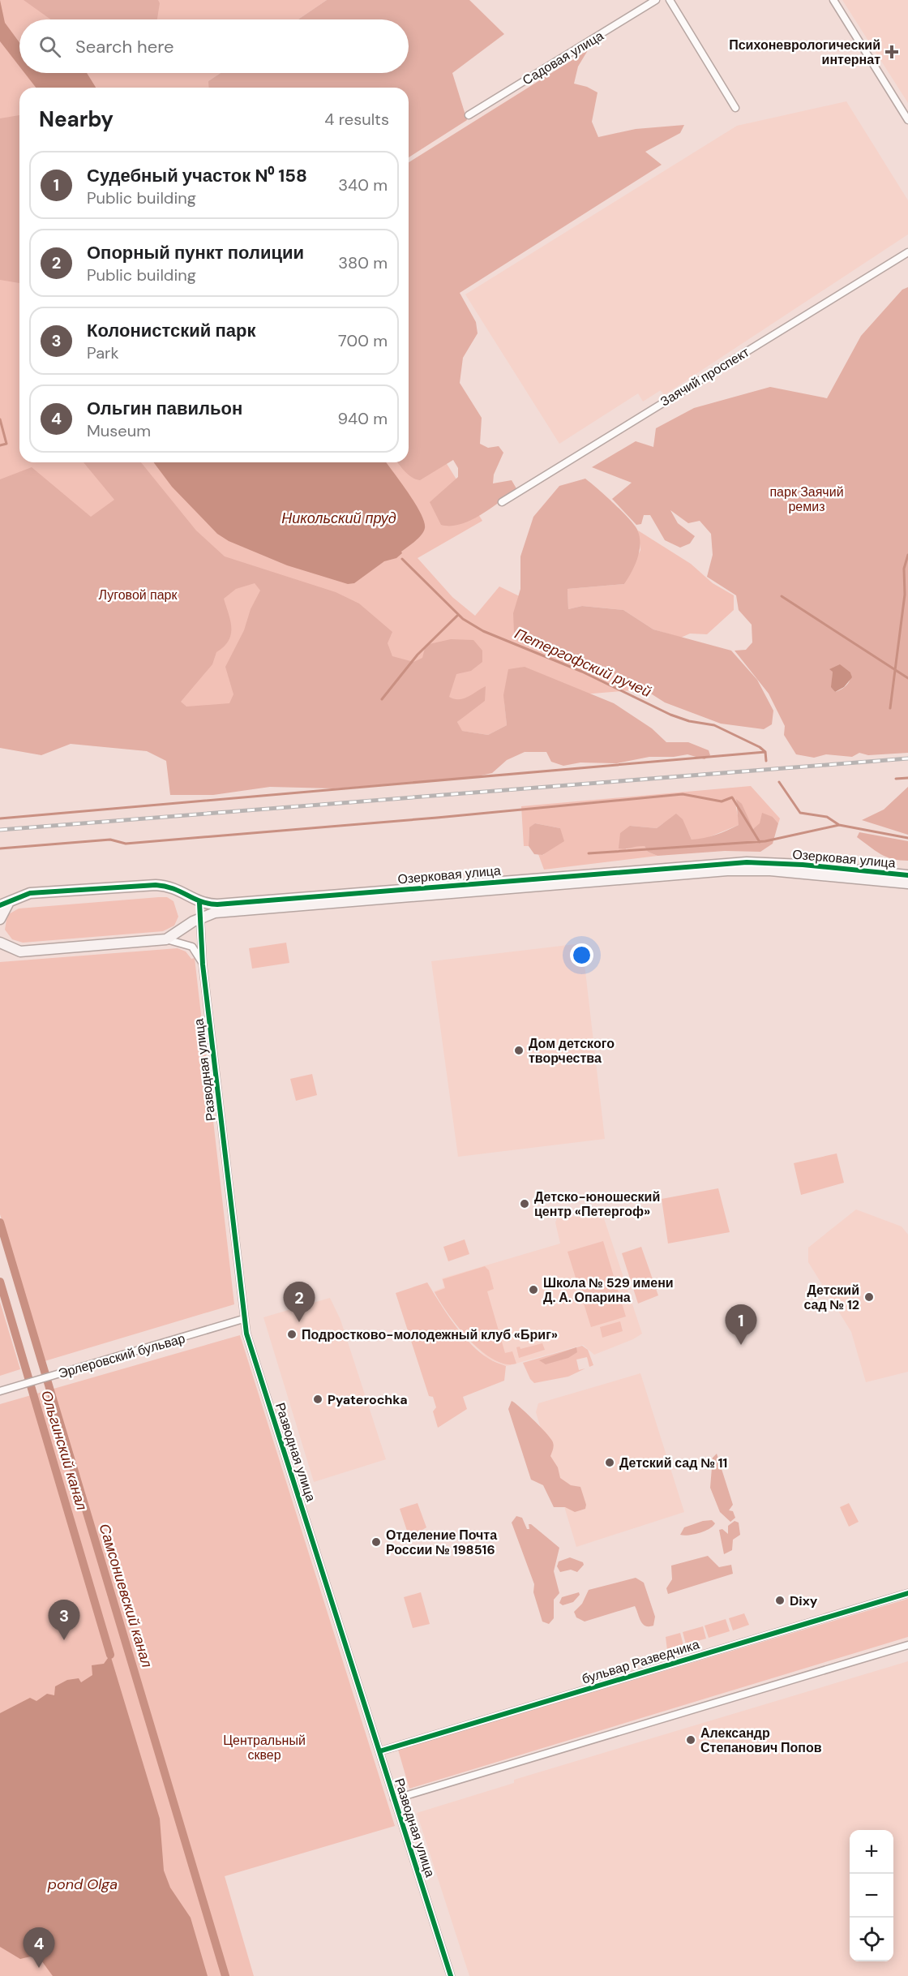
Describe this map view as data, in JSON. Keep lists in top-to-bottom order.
{
  "streets": {
    "street": [
      "Садовая улица",
      "Заячий проспект",
      "Озерковая улица",
      "Разводная улица",
      "Эрлеровский бульвар",
      "бульвар Разведчика"
    ]
  },
  "crossings": [
    ["Озерковая улица", "Разводная улица"],
    ["Разводная улица", "Эрлеровский бульвар"],
    ["Разводная улица", "бульвар Разведчика"]
  ],
  "water": [
    "Никольский пруд",
    "Петергофский ручей",
    "Ольгинский канал",
    "Самсониевский канал",
    "pond Olga"
  ],
  "parks": ["парк Заячий ремиз", "Луговой парк", "Центральный сквер"],
  "places": {
    "health": ["Психоневрологический интернат"],
    "other": [
      "Дом детского творчества",
      "Детско-юношеский центр «Петергоф»",
      "Школа № 529 имени Д. А. Опарина",
      "Детский сад № 12",
      "Подростково-молодежный клуб «Бриг»",
      "Pyaterochka",
      "Детский сад № 11",
      "Отделение Почта России № 198516",
      "Dixy",
      "Александр Степанович Попов"
    ]
  },
  "page": {
    "search": "Search here",
    "heading": ["Nearby", "4 results"],
    "list": [
      {
        "mark": "1",
        "name": "Судебный участок N⁰ 158",
        "note": "Public building",
        "value": "340 m"
      },
      {
        "mark": "2",
        "name": "Опорный пункт полиции",
        "note": "Public building",
        "value": "380 m"
      },
      {
        "mark": "3",
        "name": "Колонистский парк",
        "note": "Park",
        "value": "700 m"
      },
      {
        "mark": "4",
        "name": "Ольгин павильон",
        "note": "Museum",
        "value": "940 m"
      }
    ],
    "pins": [
      "2",
      "1",
      "3",
      "4"
    ],
    "map_buttons": ["+", "−"]
  }
}
